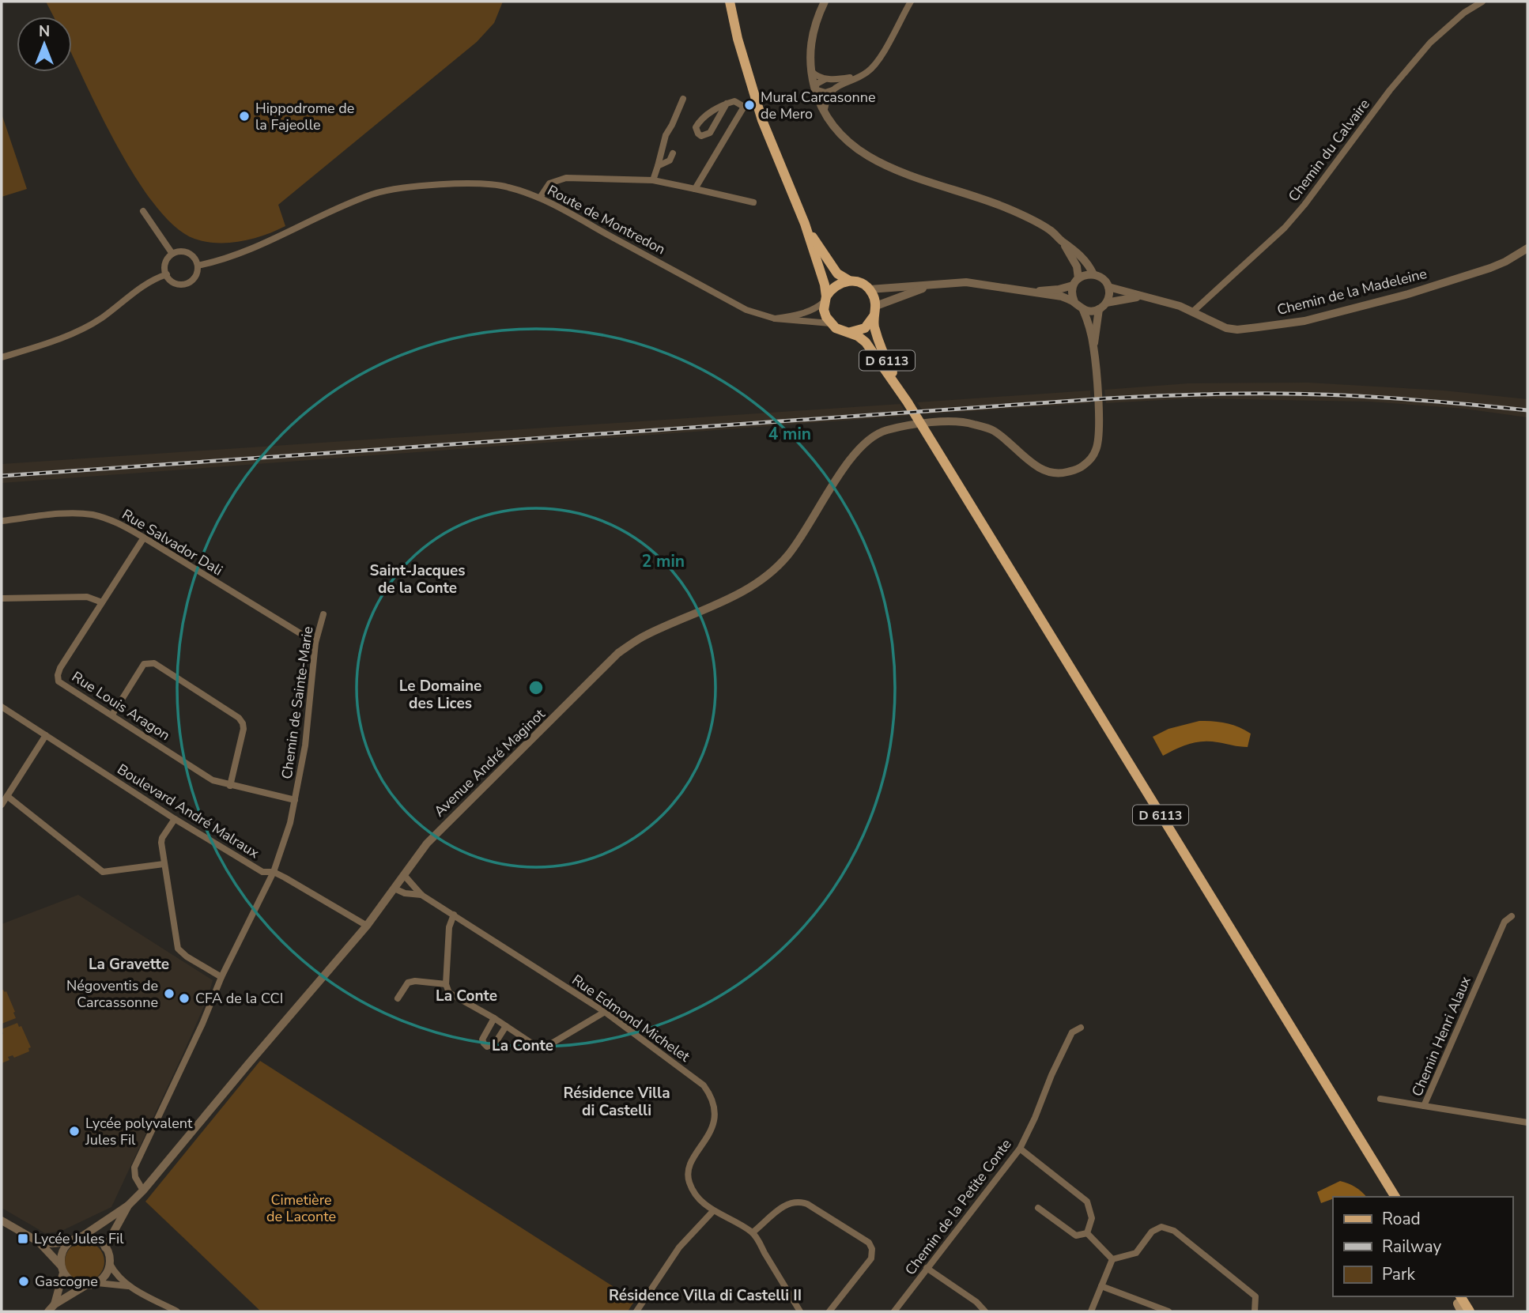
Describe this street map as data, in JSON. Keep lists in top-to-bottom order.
{
  "streets": {
    "main road": ["D 6113"],
    "street": [
      "Chemin du Calvaire",
      "Route de Montredon",
      "Chemin de la Madeleine",
      "Rue Salvador Dali",
      "Chemin de Sainte-Marie",
      "Rue Louis Aragon",
      "Avenue André Maginot",
      "Boulevard André Malraux",
      "Rue Edmond Michelet",
      "Chemin Henri Alaux",
      "Chemin de la Petite Conte"
    ]
  },
  "crossings": [
    ["Chemin du Calvaire", "Chemin de la Madeleine"],
    ["Route de Montredon", "D 6113"],
    ["Rue Salvador Dali", "Chemin de Sainte-Marie"],
    ["Rue Salvador Dali", "Rue Louis Aragon"],
    ["Chemin de Sainte-Marie", "Rue Louis Aragon"],
    ["Chemin de Sainte-Marie", "Avenue André Maginot"],
    ["Chemin de Sainte-Marie", "Boulevard André Malraux"],
    ["Avenue André Maginot", "Boulevard André Malraux"],
    ["Avenue André Maginot", "Rue Edmond Michelet"]
  ],
  "districts": [
    "Saint-Jacques de la Conte",
    "Le Domaine des Lices",
    "La Gravette",
    "La Conte",
    "La Conte",
    "Résidence Villa di Castelli",
    "Résidence Villa di Castelli II"
  ],
  "parks": ["Cimetière de Laconte"],
  "places": {
    "other": [
      "Mural Carcasonne de Mero",
      "Hippodrome de la Fajeolle",
      "Négoventis de Carcassonne",
      "CFA de la CCI",
      "Lycée polyvalent Jules Fil",
      "Gascogne"
    ],
    "transit": ["Lycée Jules Fil"]
  },
  "legend": ["Road", "Railway", "Park"],
  "north": "top",
  "rings": ["4 min", "2 min"]
}
